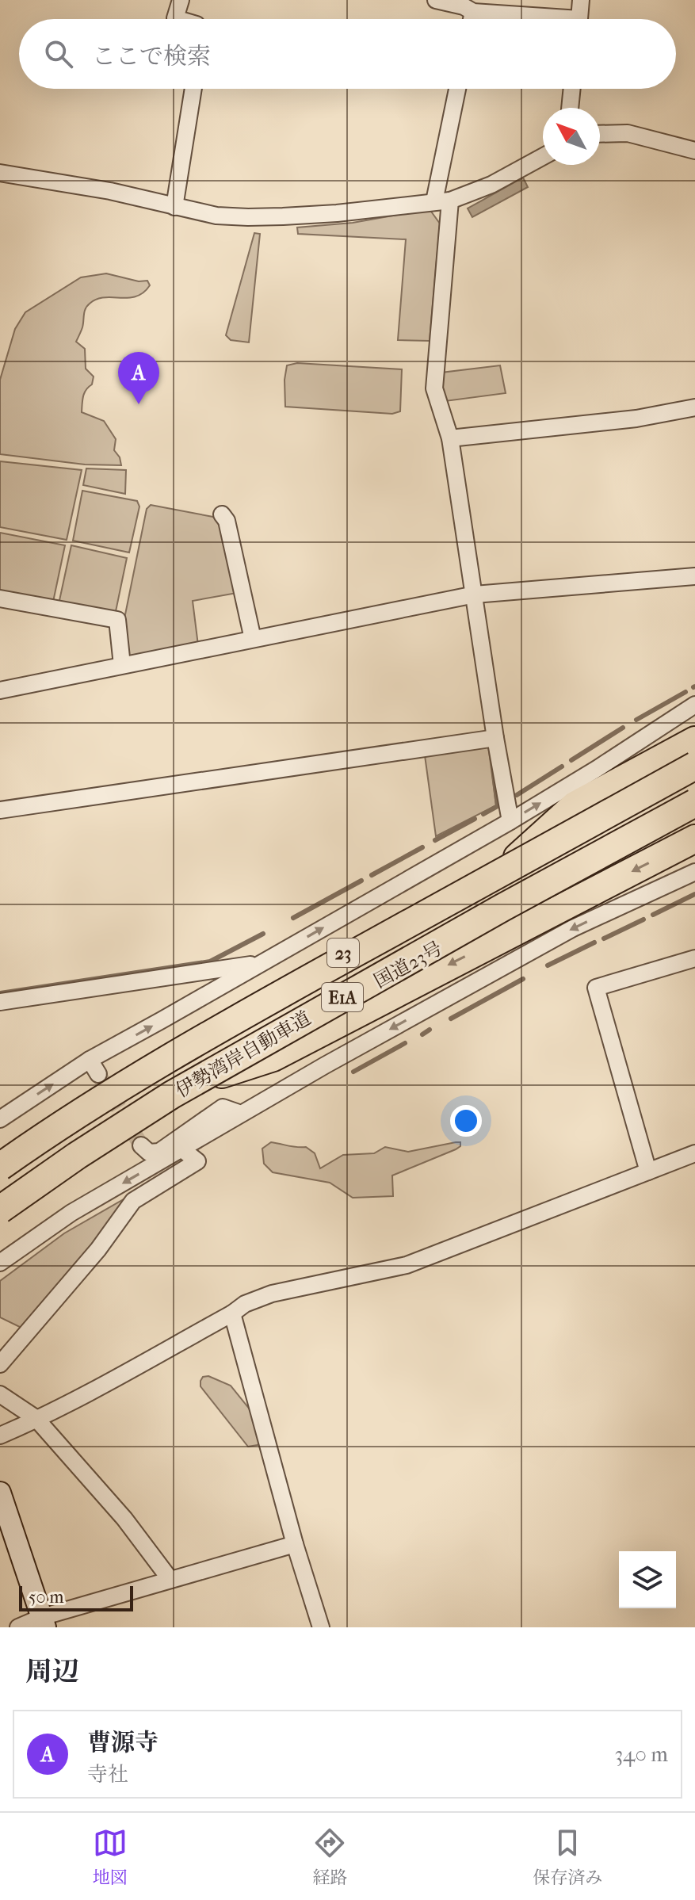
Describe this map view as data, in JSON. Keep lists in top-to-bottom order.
{
  "streets": {
    "highway": [
      "23",
      "国道23号",
      "E1A",
      "伊勢湾岸自動車道"
    ]
  },
  "crossings": [
    ["23", "国道23号"]
  ],
  "scale_bar": "50 m",
  "north": "top left",
  "page": {
    "search": "ここで検索",
    "pins": "A",
    "scale": "50 m",
    "heading": "周辺",
    "list": [
      {
        "mark": "A",
        "name": "曹源寺",
        "note": "寺社",
        "value": "340 m"
      }
    ],
    "nav": ["地図", "経路", "保存済み"]
  }
}
